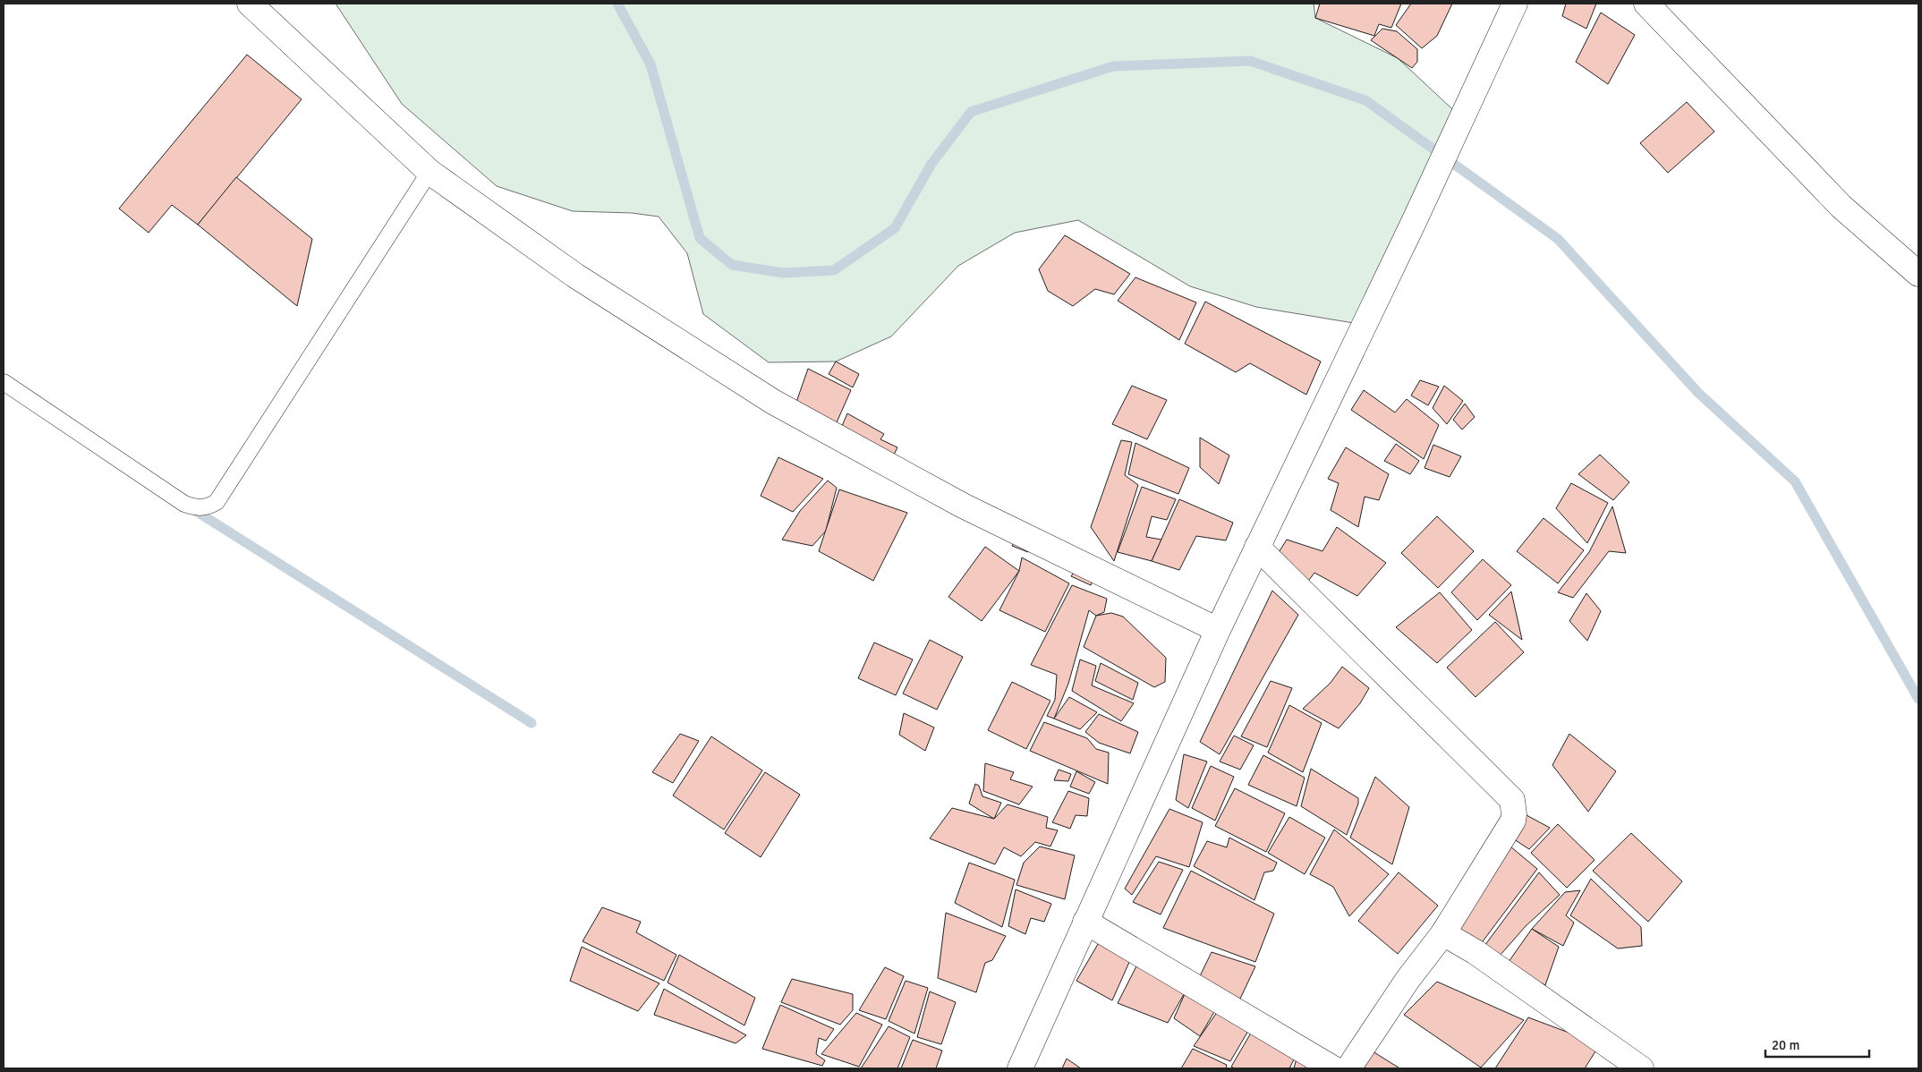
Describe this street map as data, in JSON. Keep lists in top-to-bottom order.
{
  "scale_bar": "20 m"
}
